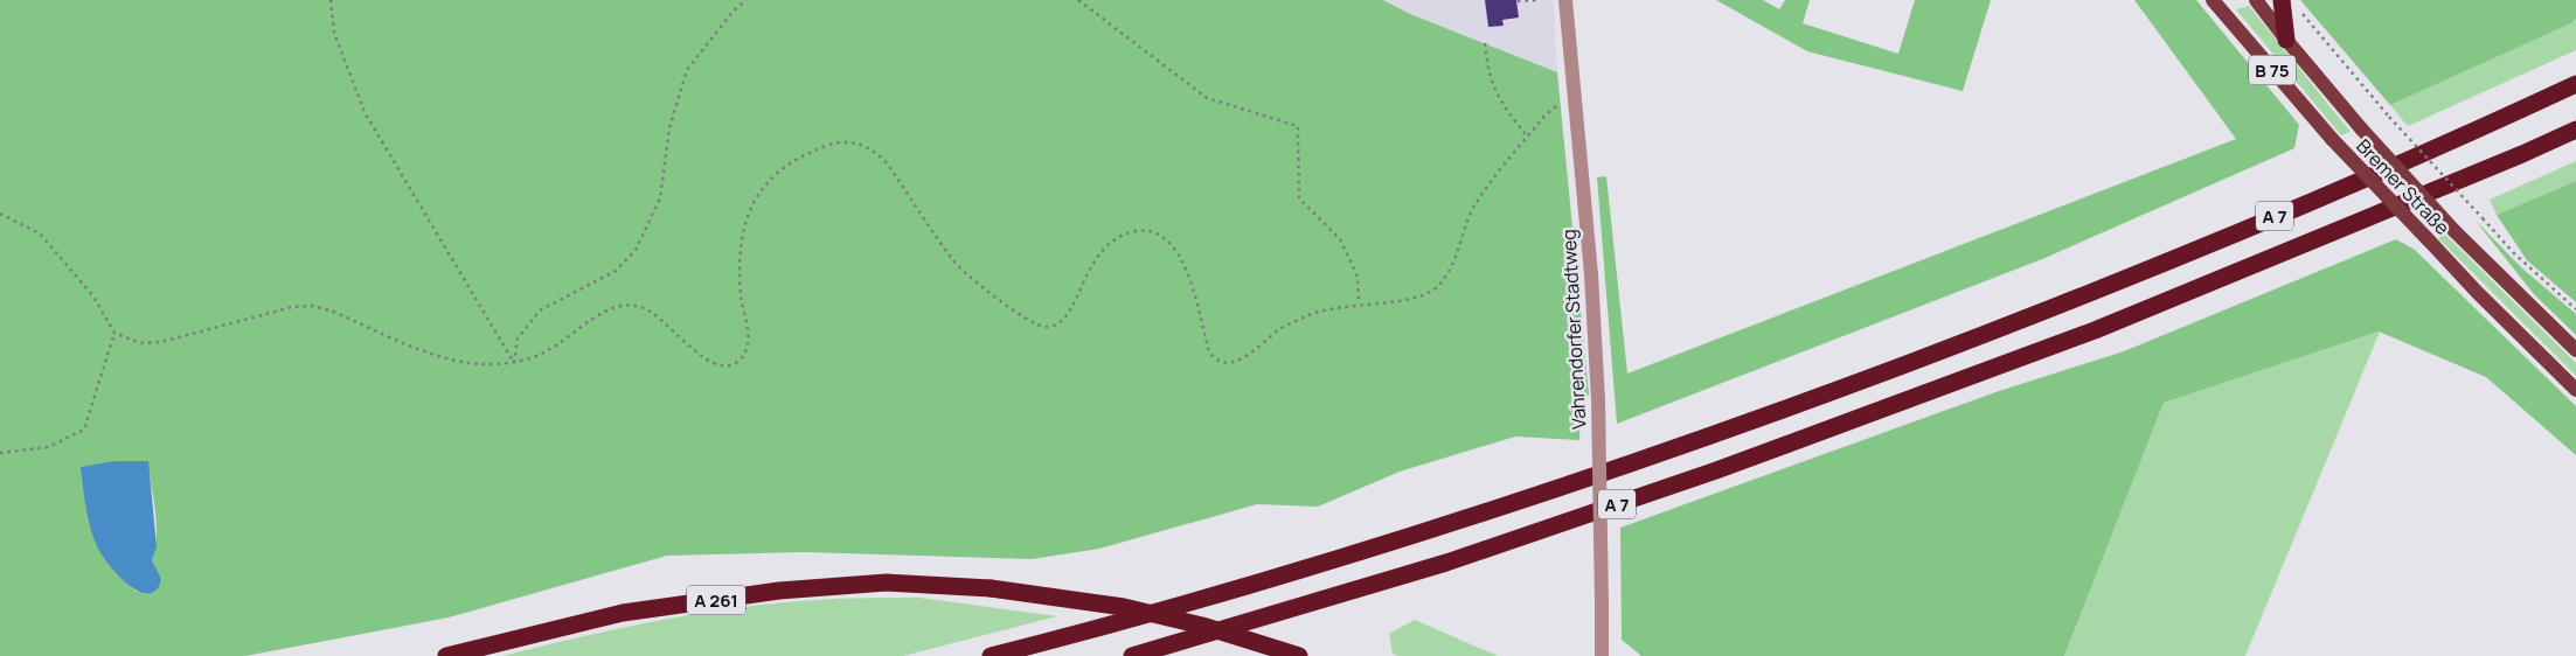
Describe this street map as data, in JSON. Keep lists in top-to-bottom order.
{
  "streets": {
    "highway": ["A 7", "A 261"],
    "main road": ["B 75", "Bremer Straße"],
    "street": ["Vahrendorfer Stadtweg"]
  }
}
